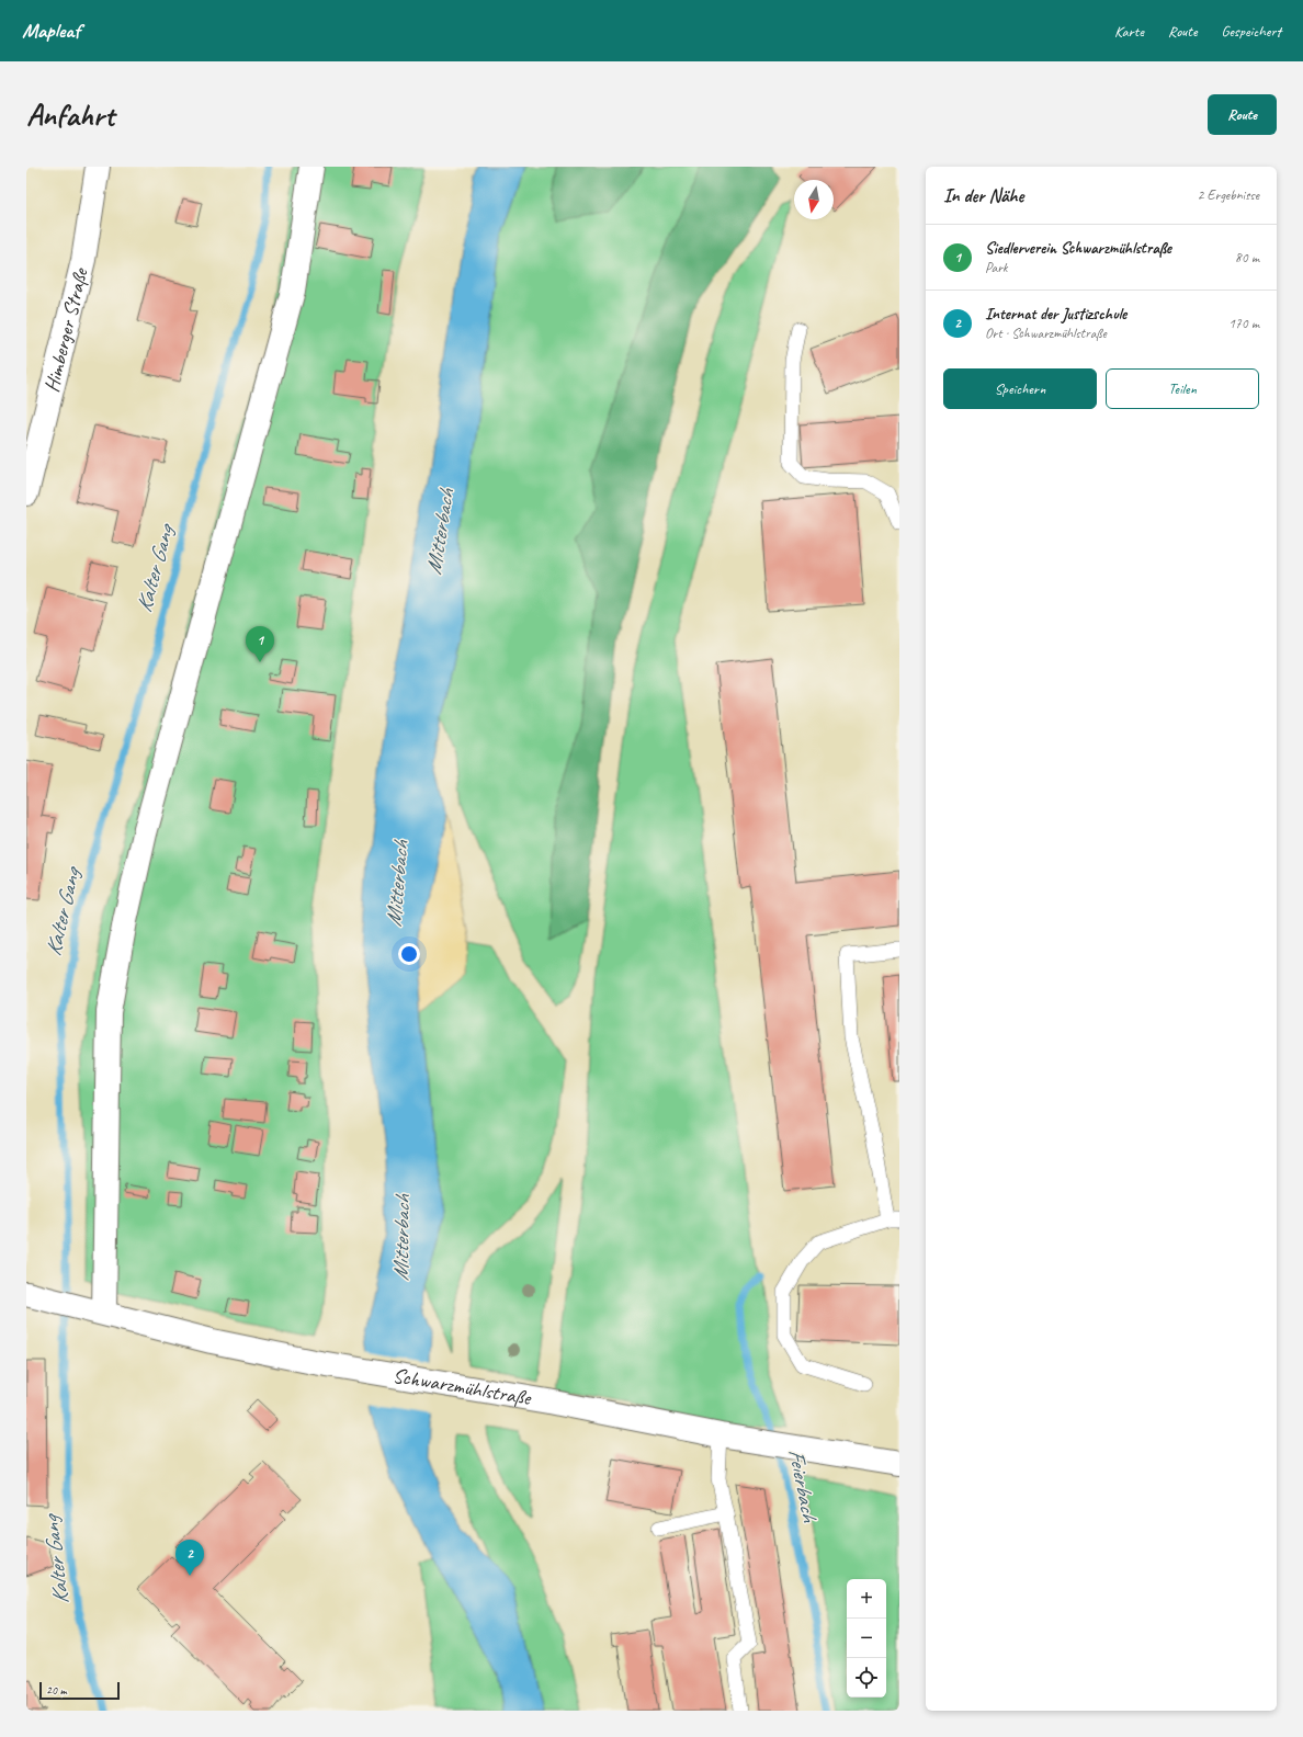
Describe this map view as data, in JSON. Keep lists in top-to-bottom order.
{
  "streets": {
    "street": ["Himberger Straße", "Schwarzmühlstraße"]
  },
  "water": ["Mitterbach", "Kalter Gang", "Feierbach"],
  "scale_bar": "20 m",
  "north": "bottom",
  "page": {
    "header": "Mapleaf",
    "nav": ["Karte", "Route", "Gespeichert"],
    "buttons": [
      "Route",
      ["Speichern", "Teilen"]
    ],
    "title": "Anfahrt",
    "heading": ["In der Nähe", "2 Ergebnisse"],
    "list": [
      {
        "mark": "1",
        "name": "Siedlerverein Schwarzmühlstraße",
        "note": "Park",
        "value": "80 m"
      },
      {
        "mark": "2",
        "name": "Internat der Justizschule",
        "note": "Ort · Schwarzmühlstraße",
        "value": "170 m"
      }
    ],
    "pins": ["1", "2"],
    "map_buttons": ["+", "−"],
    "scale": "20 m"
  }
}
